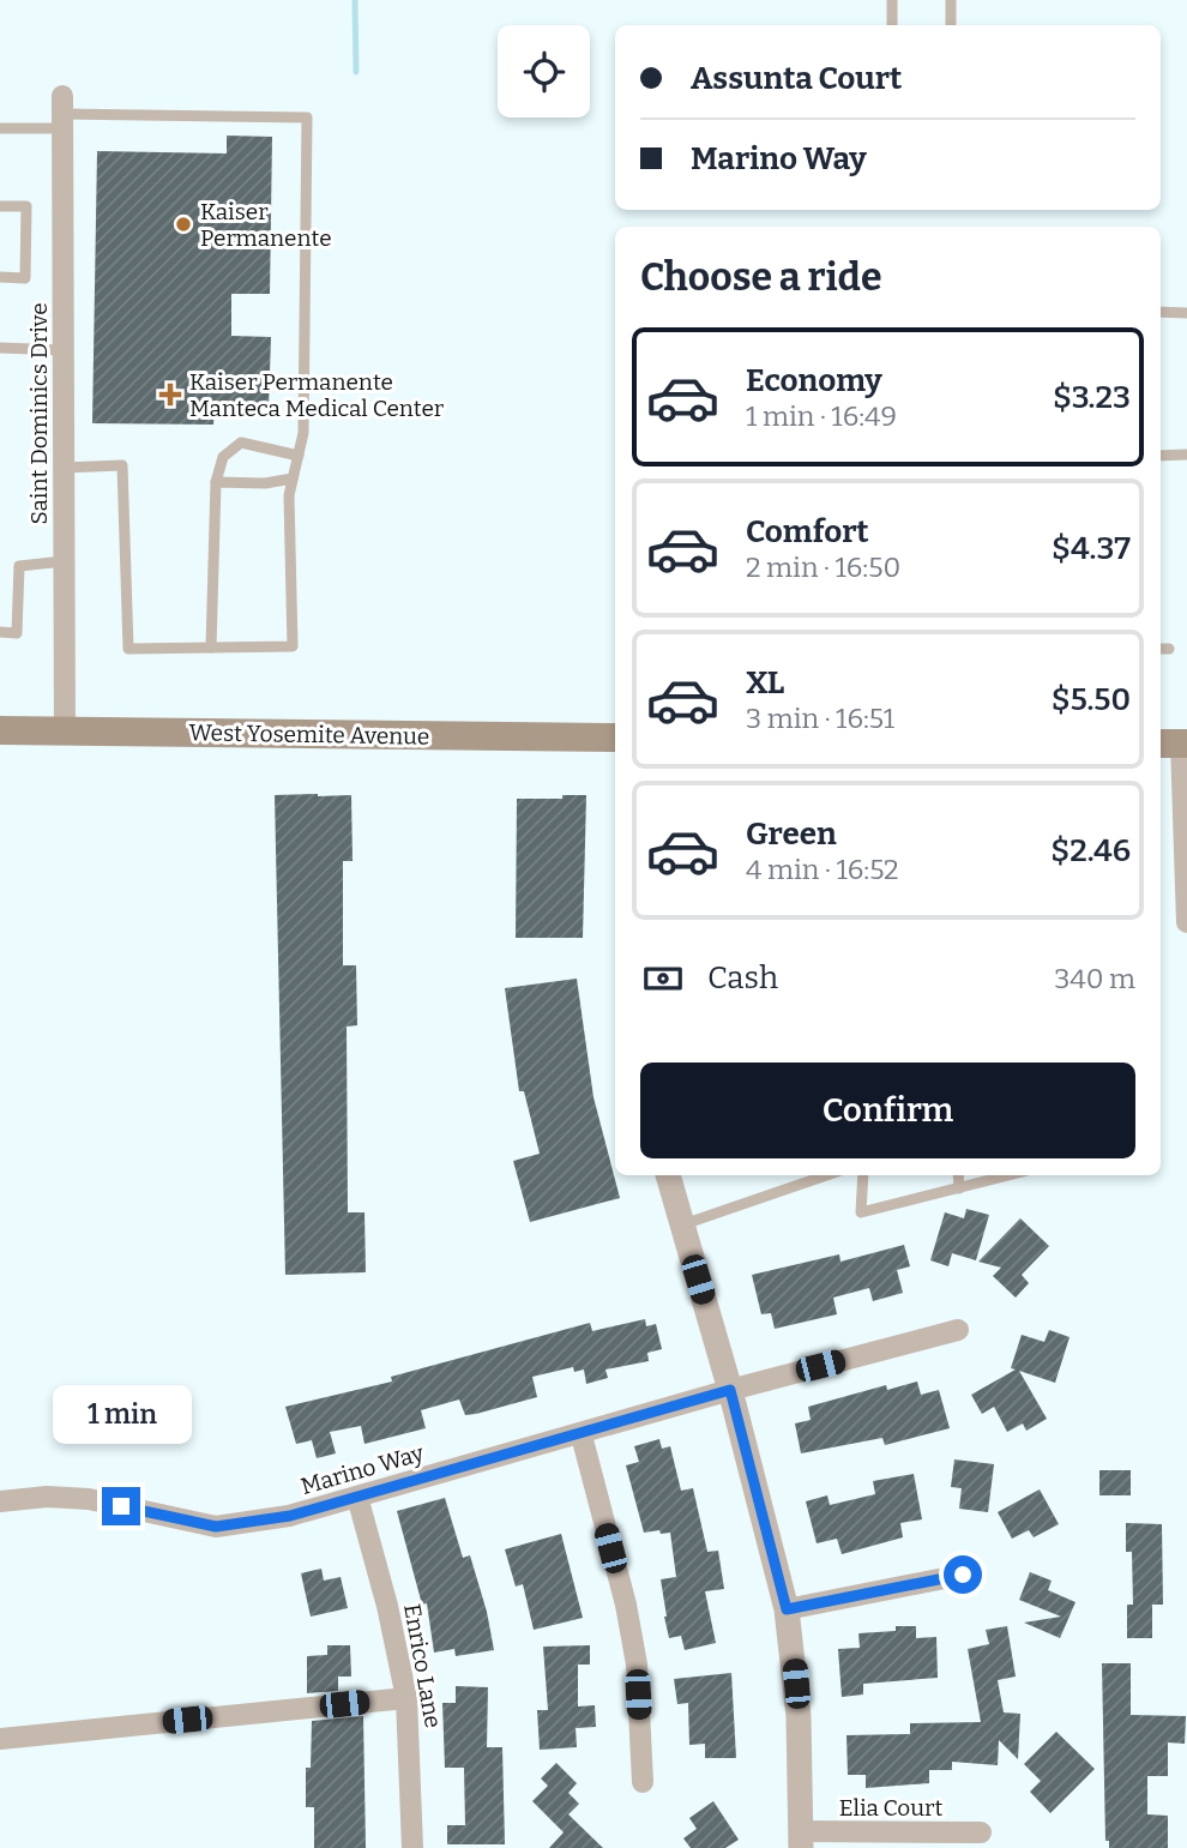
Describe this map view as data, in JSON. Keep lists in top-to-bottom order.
{
  "streets": {
    "main road": ["West Yosemite Avenue"],
    "street": [
      "Saint Dominics Drive",
      "Marino Way",
      "Enrico Lane",
      "Elia Court"
    ]
  },
  "crossings": [
    ["Saint Dominics Drive", "West Yosemite Avenue"],
    ["Marino Way", "Enrico Lane"]
  ],
  "places": {
    "other": ["Kaiser Permanente"],
    "health": ["Kaiser Permanente Manteca Medical Center"]
  },
  "page": {
    "banner": ["Assunta Court", "Marino Way"],
    "heading": "Choose a ride",
    "list": [
      {
        "name": "Economy",
        "note": "1 min · 16:49",
        "value": "$3.23"
      },
      {
        "name": "Comfort",
        "note": "2 min · 16:50",
        "value": "$4.37"
      },
      {
        "name": "XL",
        "note": "3 min · 16:51",
        "value": "$5.50"
      },
      {
        "name": "Green",
        "note": "4 min · 16:52",
        "value": "$2.46"
      }
    ],
    "pay": ["Cash", "340 m"],
    "buttons": "Confirm",
    "bubble": "1 min"
  }
}
